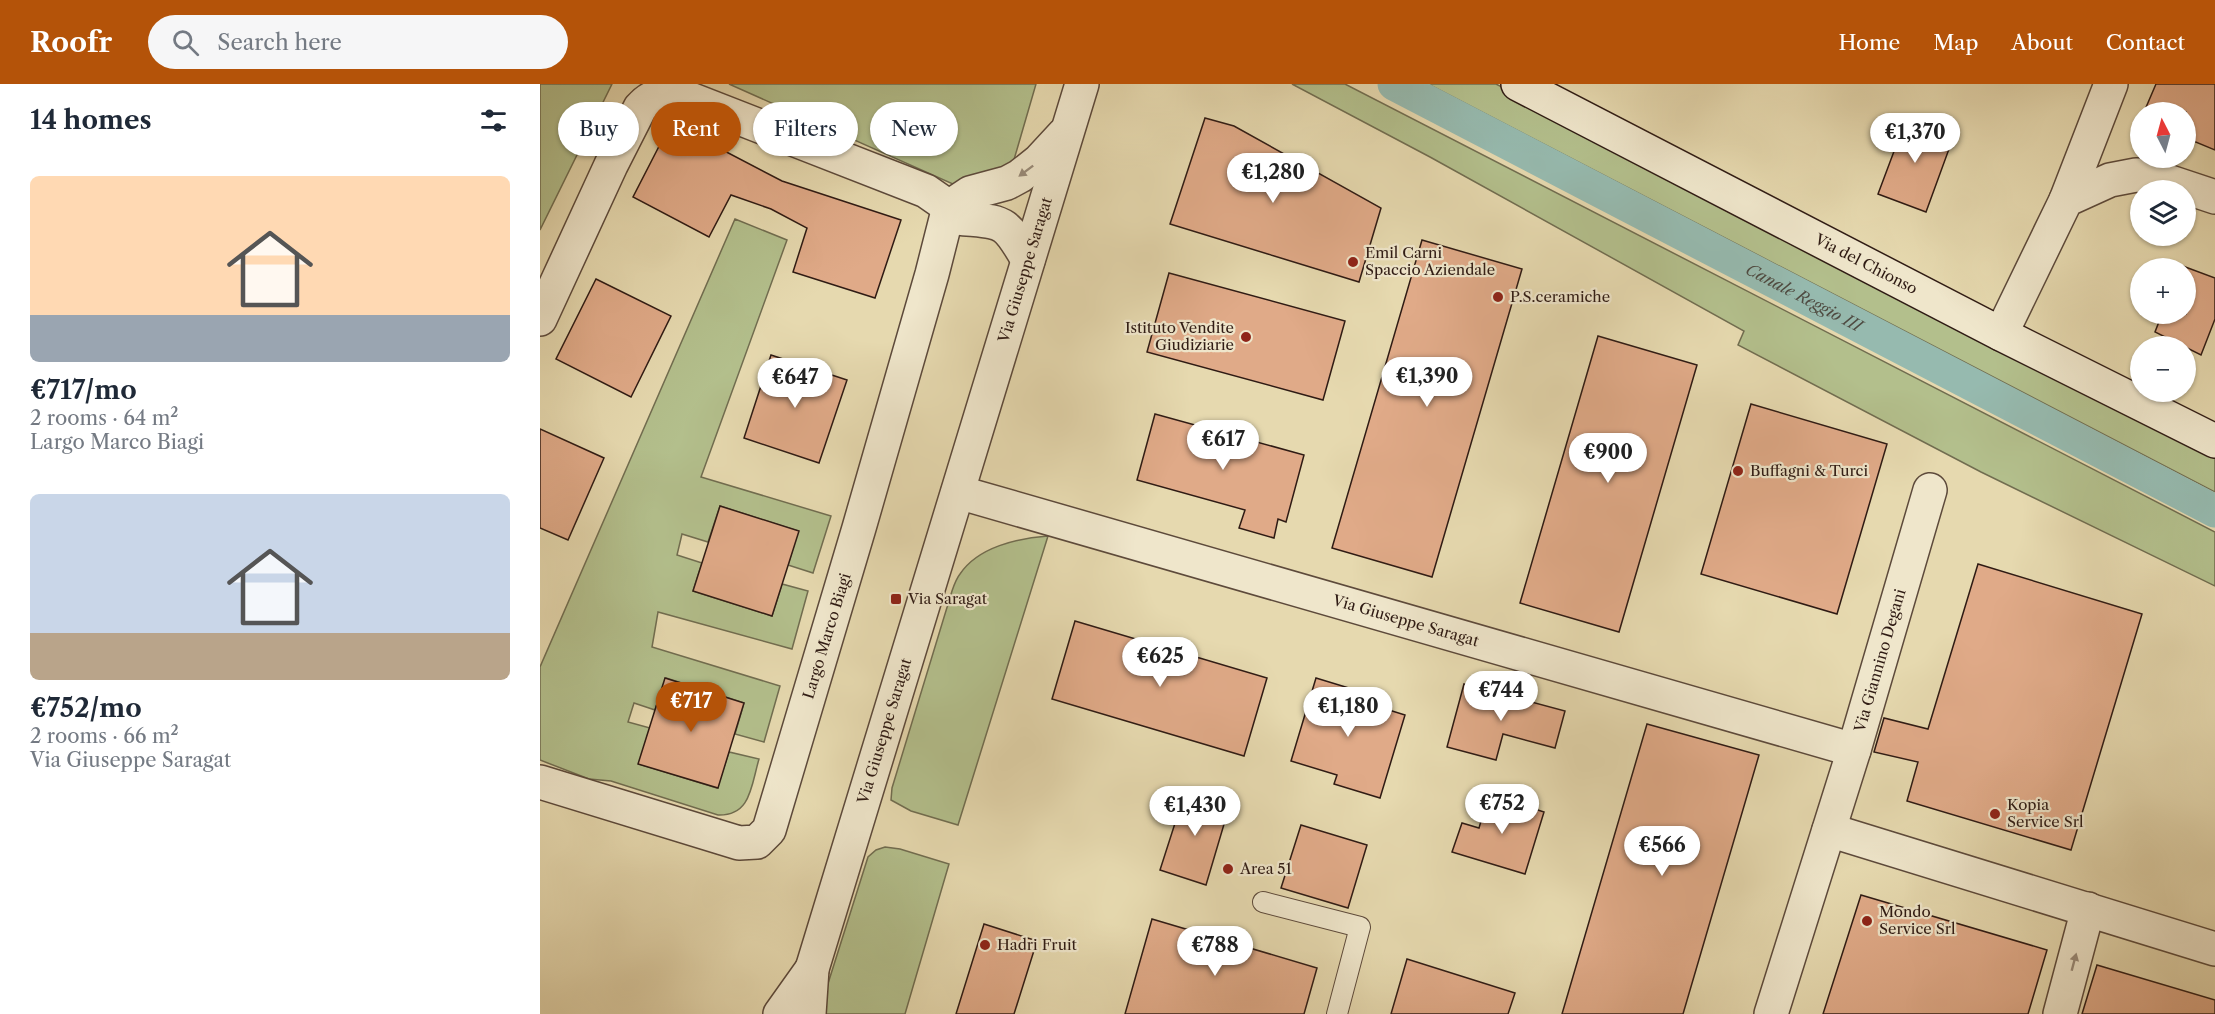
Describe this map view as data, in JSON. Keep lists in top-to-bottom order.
{
  "streets": {
    "street": [
      "Via del Chionso",
      "Via Giuseppe Saragat",
      "Largo Marco Biagi",
      "Via Giannino Degani"
    ]
  },
  "crossings": [
    ["Via Giuseppe Saragat", "Via Giannino Degani"]
  ],
  "water": ["Canale Reggio III"],
  "places": {
    "other": [
      "Emil Carni Spaccio Aziendale",
      "P.S.ceramiche",
      "Istituto Vendite Giudiziarie",
      "Buffagni & Turci",
      "Kopia Service Srl",
      "Area 51",
      "Mondo Service Srl",
      "Hadri Fruit"
    ],
    "transit": ["Via Saragat"]
  },
  "north": "top",
  "page": {
    "header": "Roofr",
    "search": "Search here",
    "nav": [
      "Home",
      "Map",
      "About",
      "Contact"
    ],
    "heading": "14 homes",
    "map_buttons": ["+", "−"],
    "chip": [
      "Buy",
      "Rent",
      "Filters",
      "New"
    ],
    "price": [
      "€1,370",
      "€1,280",
      "€1,390",
      "€647",
      "€617",
      "€900",
      "€625",
      "€744",
      "€717",
      "€1,180",
      "€752",
      "€1,430",
      "€566",
      "€788"
    ],
    "list": [
      {
        "name": "€717/mo",
        "note": "2 rooms · 64 m² · Largo Marco Biagi"
      },
      {
        "name": "€752/mo",
        "note": "2 rooms · 66 m² · Via Giuseppe Saragat"
      }
    ]
  }
}
